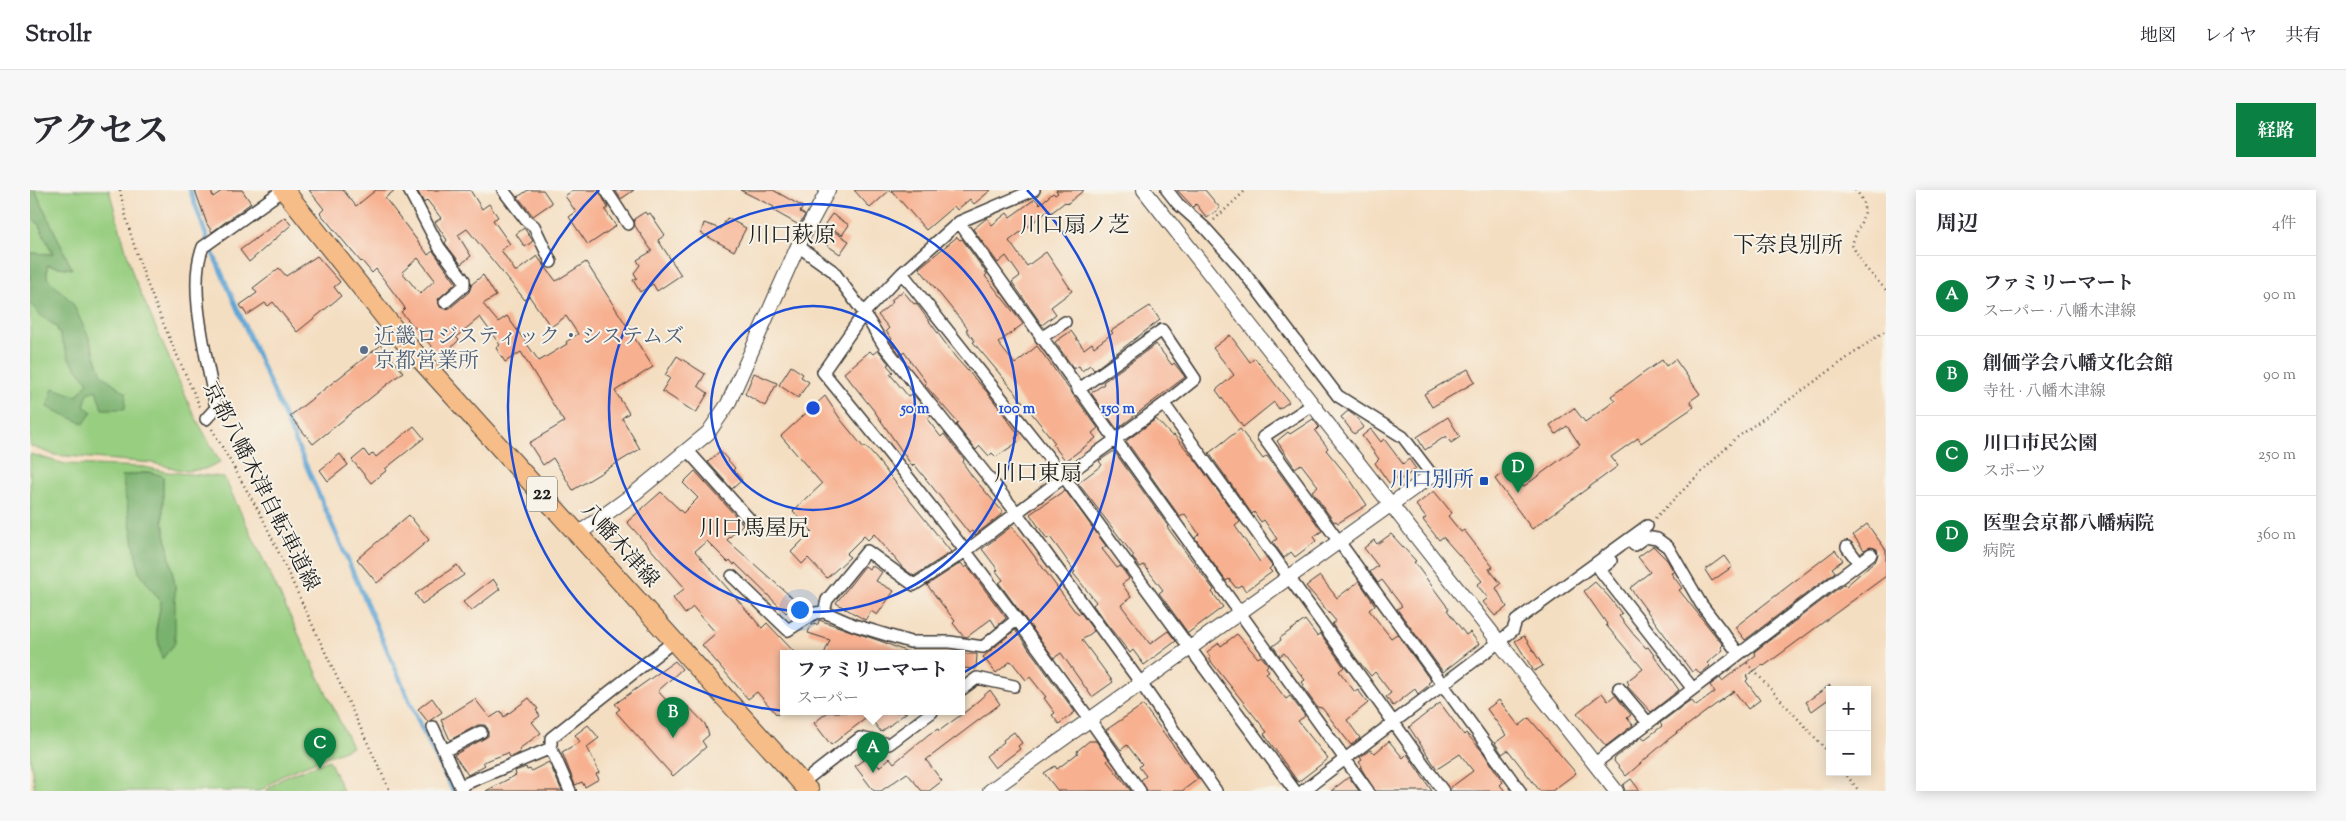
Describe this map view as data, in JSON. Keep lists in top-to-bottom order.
{
  "streets": {
    "main road": ["22", "八幡木津線"],
    "path": ["京都八幡木津自転車道線"]
  },
  "districts": [
    "川口扇ノ芝",
    "川口萩原",
    "下奈良別所",
    "川口東扇",
    "川口馬屋尻"
  ],
  "places": {
    "other": ["近畿ロジスティック・システムズ 京都営業所"],
    "transit": ["川口別所"]
  },
  "page": {
    "header": "Strollr",
    "nav": ["地図", "レイヤ", "共有"],
    "title": "アクセス",
    "buttons": "経路",
    "heading": ["周辺", "4件"],
    "list": [
      {
        "mark": "A",
        "name": "ファミリーマート",
        "note": "スーパー · 八幡木津線",
        "value": "90 m"
      },
      {
        "mark": "B",
        "name": "創価学会八幡文化会館",
        "note": "寺社 · 八幡木津線",
        "value": "90 m"
      },
      {
        "mark": "C",
        "name": "川口市民公園",
        "note": "スポーツ",
        "value": "250 m"
      },
      {
        "mark": "D",
        "name": "医聖会京都八幡病院",
        "note": "病院",
        "value": "360 m"
      }
    ],
    "pins": [
      "D",
      "B",
      "C",
      "A"
    ],
    "popup": ["ファミリーマート", "スーパー"],
    "map_buttons": ["+", "−"]
  },
  "rings": ["50 m", "100 m", "150 m"]
}
